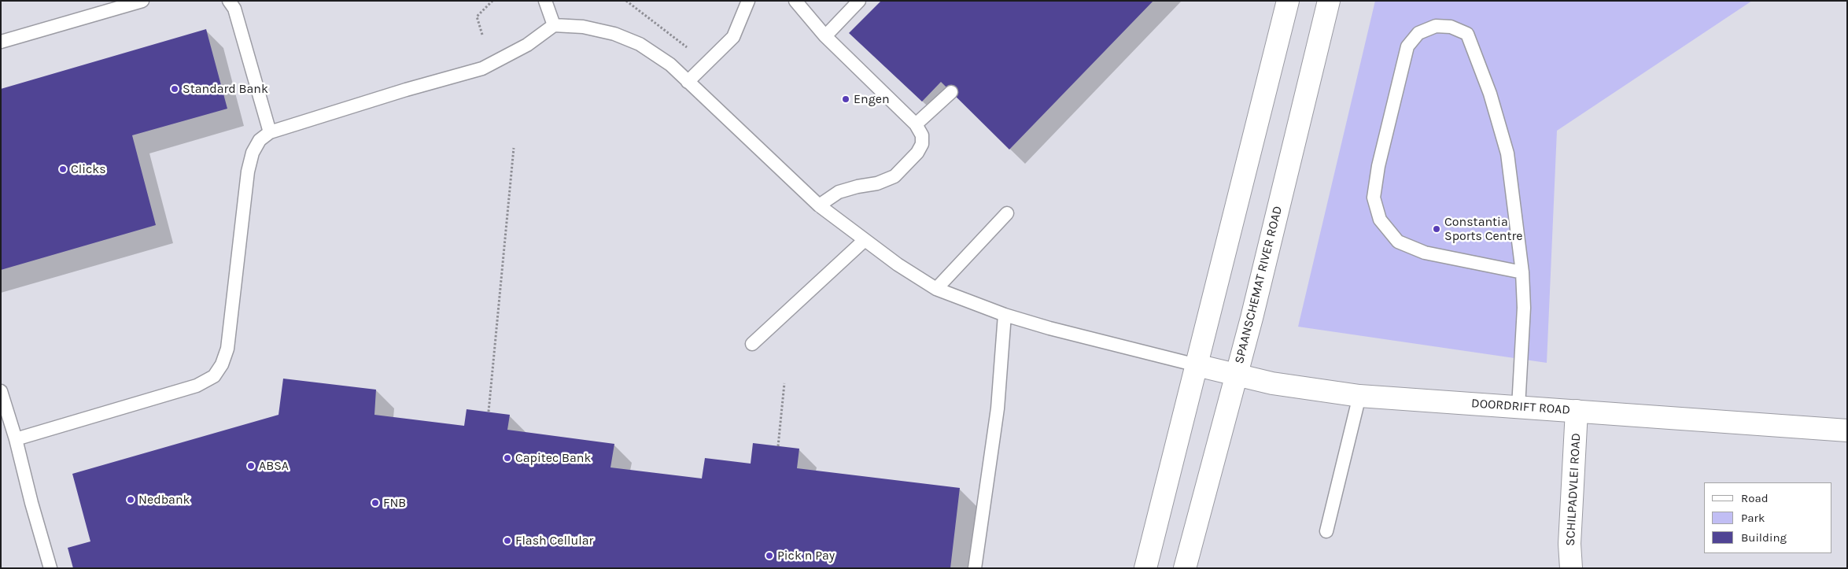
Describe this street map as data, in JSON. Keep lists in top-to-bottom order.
{
  "streets": {
    "main road": ["SPAANSCHEMAT RIVER ROAD", "DOORDRIFT ROAD", "SCHILPADVLEI ROAD"]
  },
  "crossings": [
    ["SPAANSCHEMAT RIVER ROAD", "DOORDRIFT ROAD"],
    ["DOORDRIFT ROAD", "SCHILPADVLEI ROAD"]
  ],
  "places": [
    "Standard Bank",
    "Engen",
    "Clicks",
    "Constantia Sports Centre",
    "Capitec Bank",
    "ABSA",
    "Nedbank",
    "FNB",
    "Flash Cellular",
    "Pick n Pay"
  ],
  "legend": ["Road", "Park", "Building"]
}
